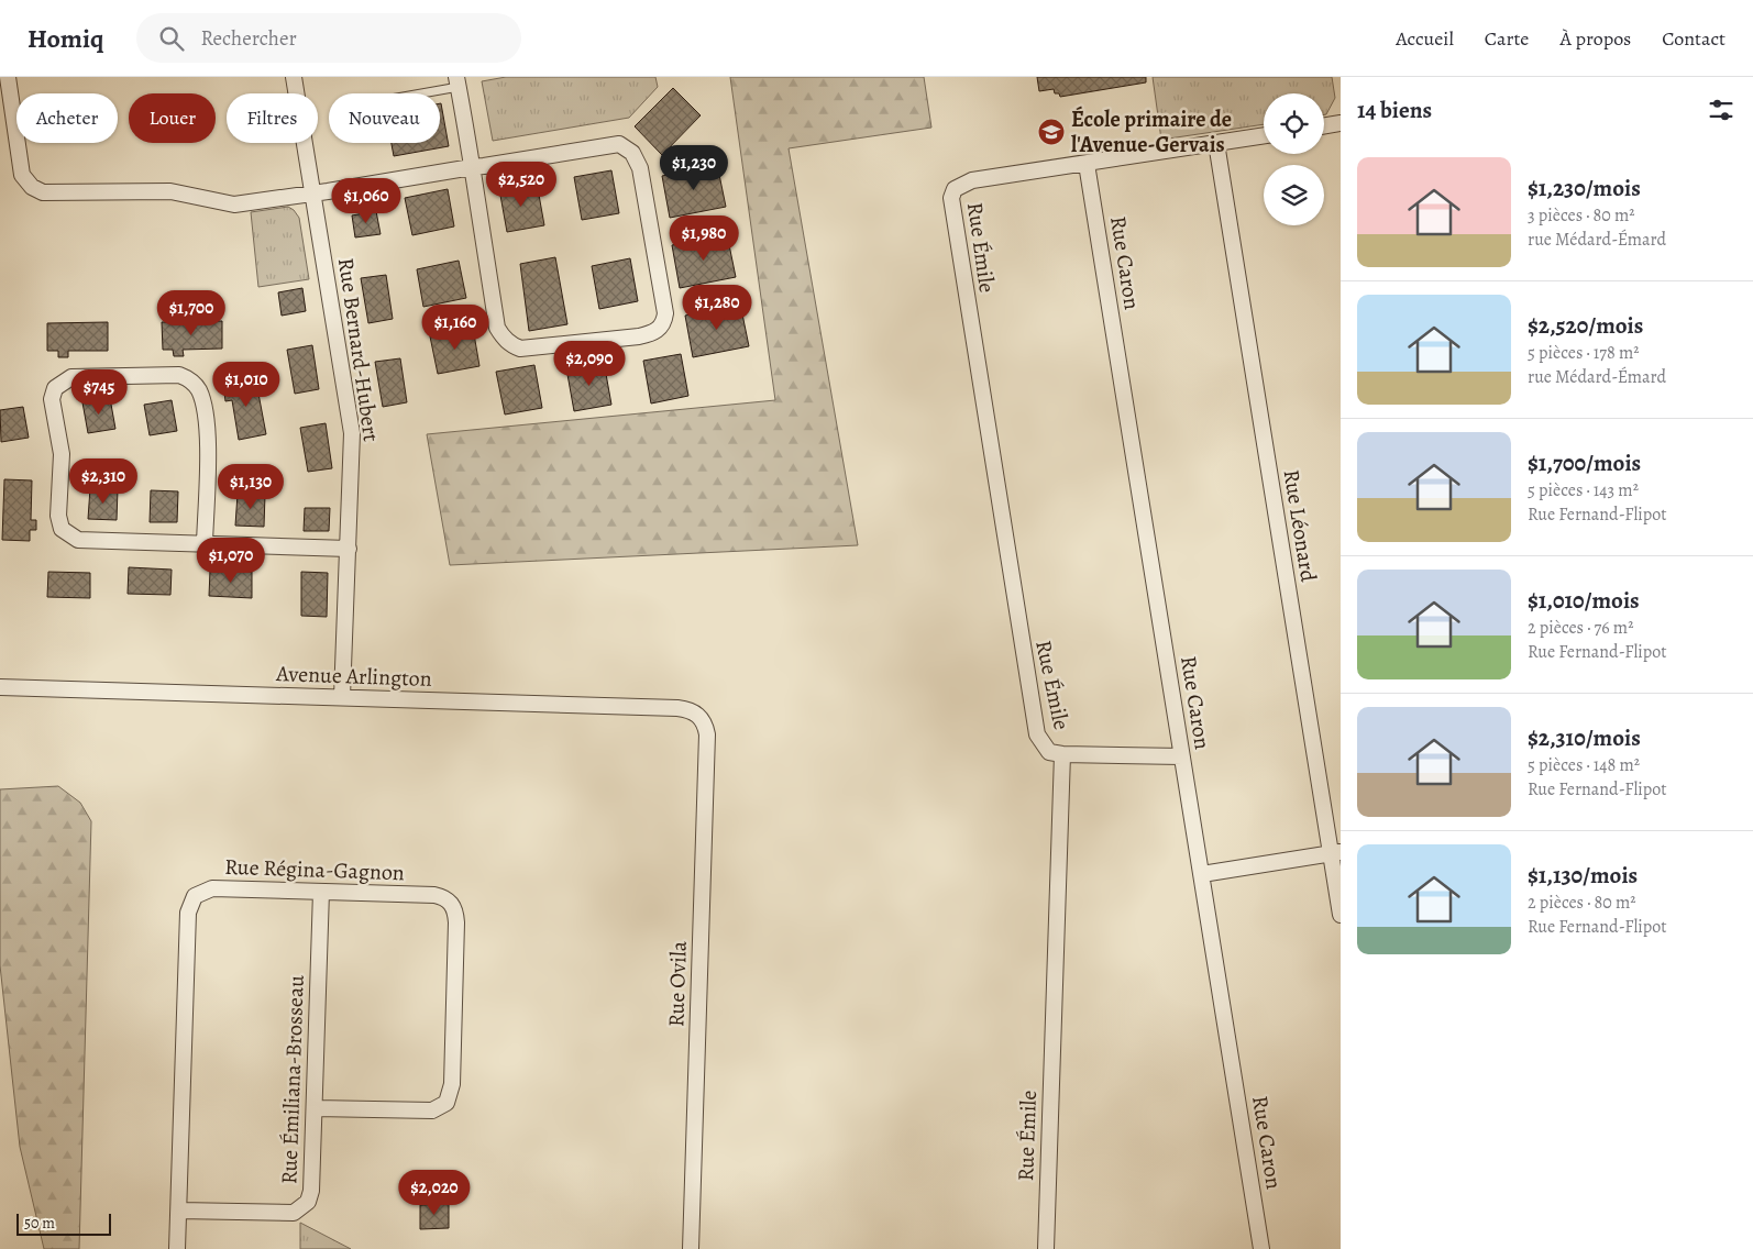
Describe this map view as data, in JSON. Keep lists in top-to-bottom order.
{
  "streets": {
    "street": [
      "Rue Émile",
      "Rue Caron",
      "Rue Bernard-Hubert",
      "Rue Léonard",
      "Avenue Arlington",
      "Rue Régina-Gagnon",
      "Rue Ovila",
      "Rue Émiliana-Brosseau"
    ]
  },
  "crossings": [
    ["Rue Émile", "Rue Caron"],
    ["Rue Bernard-Hubert", "Avenue Arlington"],
    ["Avenue Arlington", "Rue Ovila"],
    ["Rue Régina-Gagnon", "Rue Émiliana-Brosseau"]
  ],
  "places": {
    "school or university": ["École primaire de l'Avenue-Gervais"]
  },
  "scale_bar": "50 m",
  "page": {
    "header": "Homiq",
    "search": "Rechercher",
    "nav": [
      "Accueil",
      "Carte",
      "À propos",
      "Contact"
    ],
    "heading": "14 biens",
    "chip": [
      "Acheter",
      "Louer",
      "Filtres",
      "Nouveau"
    ],
    "list": [
      {
        "name": "$1,230/mois",
        "note": "3 pièces · 80 m² · rue Médard-Émard"
      },
      {
        "name": "$2,520/mois",
        "note": "5 pièces · 178 m² · rue Médard-Émard"
      },
      {
        "name": "$1,700/mois",
        "note": "5 pièces · 143 m² · Rue Fernand-Flipot"
      },
      {
        "name": "$1,010/mois",
        "note": "2 pièces · 76 m² · Rue Fernand-Flipot"
      },
      {
        "name": "$2,310/mois",
        "note": "5 pièces · 148 m² · Rue Fernand-Flipot"
      },
      {
        "name": "$1,130/mois",
        "note": "2 pièces · 80 m² · Rue Fernand-Flipot"
      }
    ],
    "price": [
      "$1,230",
      "$2,520",
      "$1,060",
      "$1,980",
      "$1,280",
      "$1,700",
      "$1,160",
      "$2,090",
      "$1,010",
      "$745",
      "$2,310",
      "$1,130",
      "$1,070",
      "$2,020"
    ],
    "scale": "50 m"
  }
}
